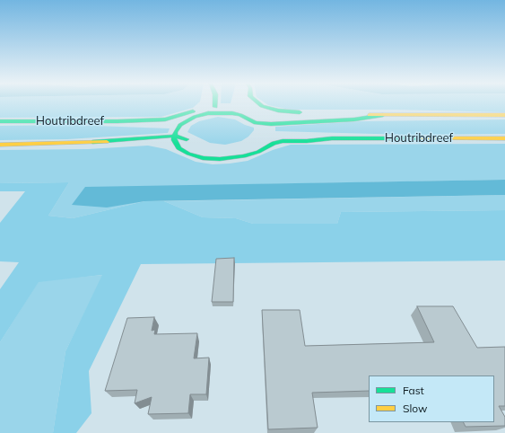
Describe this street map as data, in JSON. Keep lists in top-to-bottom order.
{
  "streets": {
    "main road": ["Houtribdreef"]
  },
  "legend": ["Fast", "Slow"]
}
